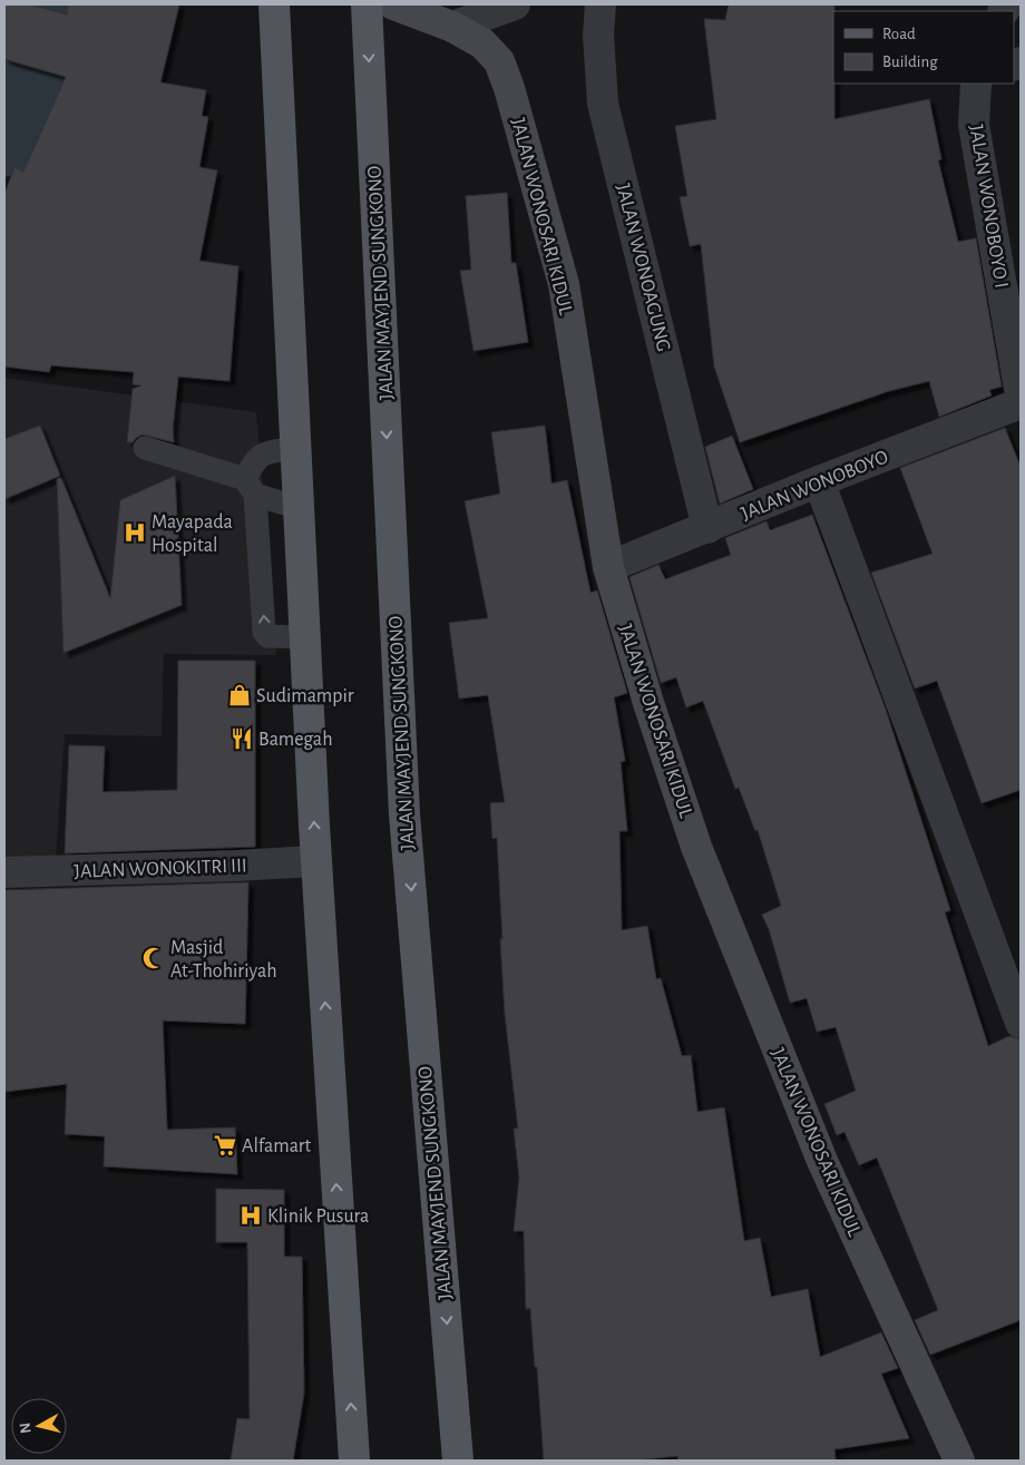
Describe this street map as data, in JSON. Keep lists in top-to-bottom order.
{
  "streets": {
    "main road": ["JALAN MAYJEND SUNGKONO"],
    "street": [
      "JALAN WONOBOYO I",
      "JALAN WONOSARI KIDUL",
      "JALAN WONOAGUNG",
      "JALAN WONOBOYO",
      "JALAN WONOKITRI III"
    ]
  },
  "crossings": [
    ["JALAN WONOSARI KIDUL", "JALAN WONOBOYO"],
    ["JALAN WONOAGUNG", "JALAN WONOBOYO"]
  ],
  "places": {
    "hospital": ["Mayapada Hospital", "Klinik Pusura"],
    "shop": ["Sudimampir"],
    "restaurant": ["Bamegah"],
    "mosque": ["Masjid At-Thohiriyah"],
    "supermarket": ["Alfamart"]
  },
  "legend": ["Road", "Building"],
  "north": "left"
}
